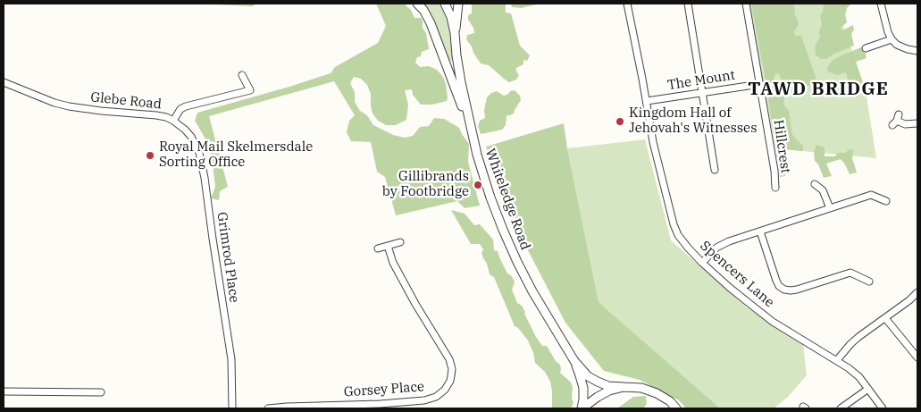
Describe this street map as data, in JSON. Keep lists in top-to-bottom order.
{
  "streets": {
    "street": [
      "The Mount",
      "Glebe Road",
      "Hillcrest",
      "Whiteledge Road",
      "Grimrod Place",
      "Spencers Lane",
      "Gorsey Place"
    ]
  },
  "crossings": [
    ["The Mount", "Hillcrest"],
    ["The Mount", "Spencers Lane"],
    ["Glebe Road", "Grimrod Place"]
  ],
  "districts": ["TAWD BRIDGE"],
  "places": ["Kingdom Hall of Jehovah's Witnesses", "Royal Mail Skelmersdale Sorting Office", "Gillibrands by Footbridge"]
}
